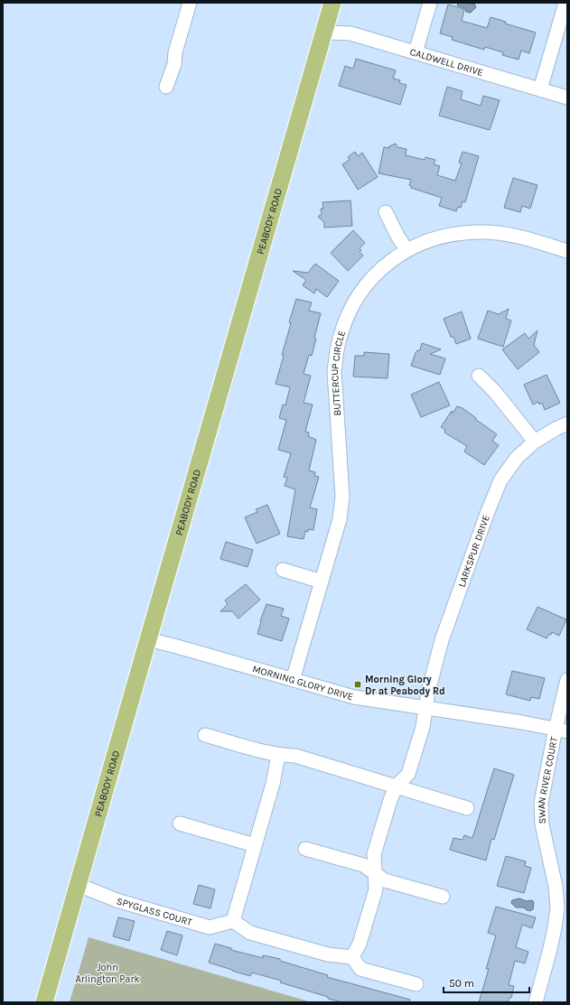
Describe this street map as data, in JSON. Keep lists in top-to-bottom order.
{
  "streets": {
    "main road": ["PEABODY ROAD"],
    "street": [
      "CALDWELL DRIVE",
      "BUTTERCUP CIRCLE",
      "LARKSPUR DRIVE",
      "MORNING GLORY DRIVE",
      "SWAN RIVER COURT",
      "SPYGLASS COURT"
    ]
  },
  "crossings": [
    ["CALDWELL DRIVE", "PEABODY ROAD"],
    ["PEABODY ROAD", "MORNING GLORY DRIVE"],
    ["PEABODY ROAD", "SPYGLASS COURT"],
    ["BUTTERCUP CIRCLE", "MORNING GLORY DRIVE"],
    ["LARKSPUR DRIVE", "MORNING GLORY DRIVE"],
    ["MORNING GLORY DRIVE", "SWAN RIVER COURT"]
  ],
  "parks": ["John Arlington Park"],
  "places": {
    "transit": ["Morning Glory Dr at Peabody Rd"]
  },
  "scale_bar": "50 m"
}
